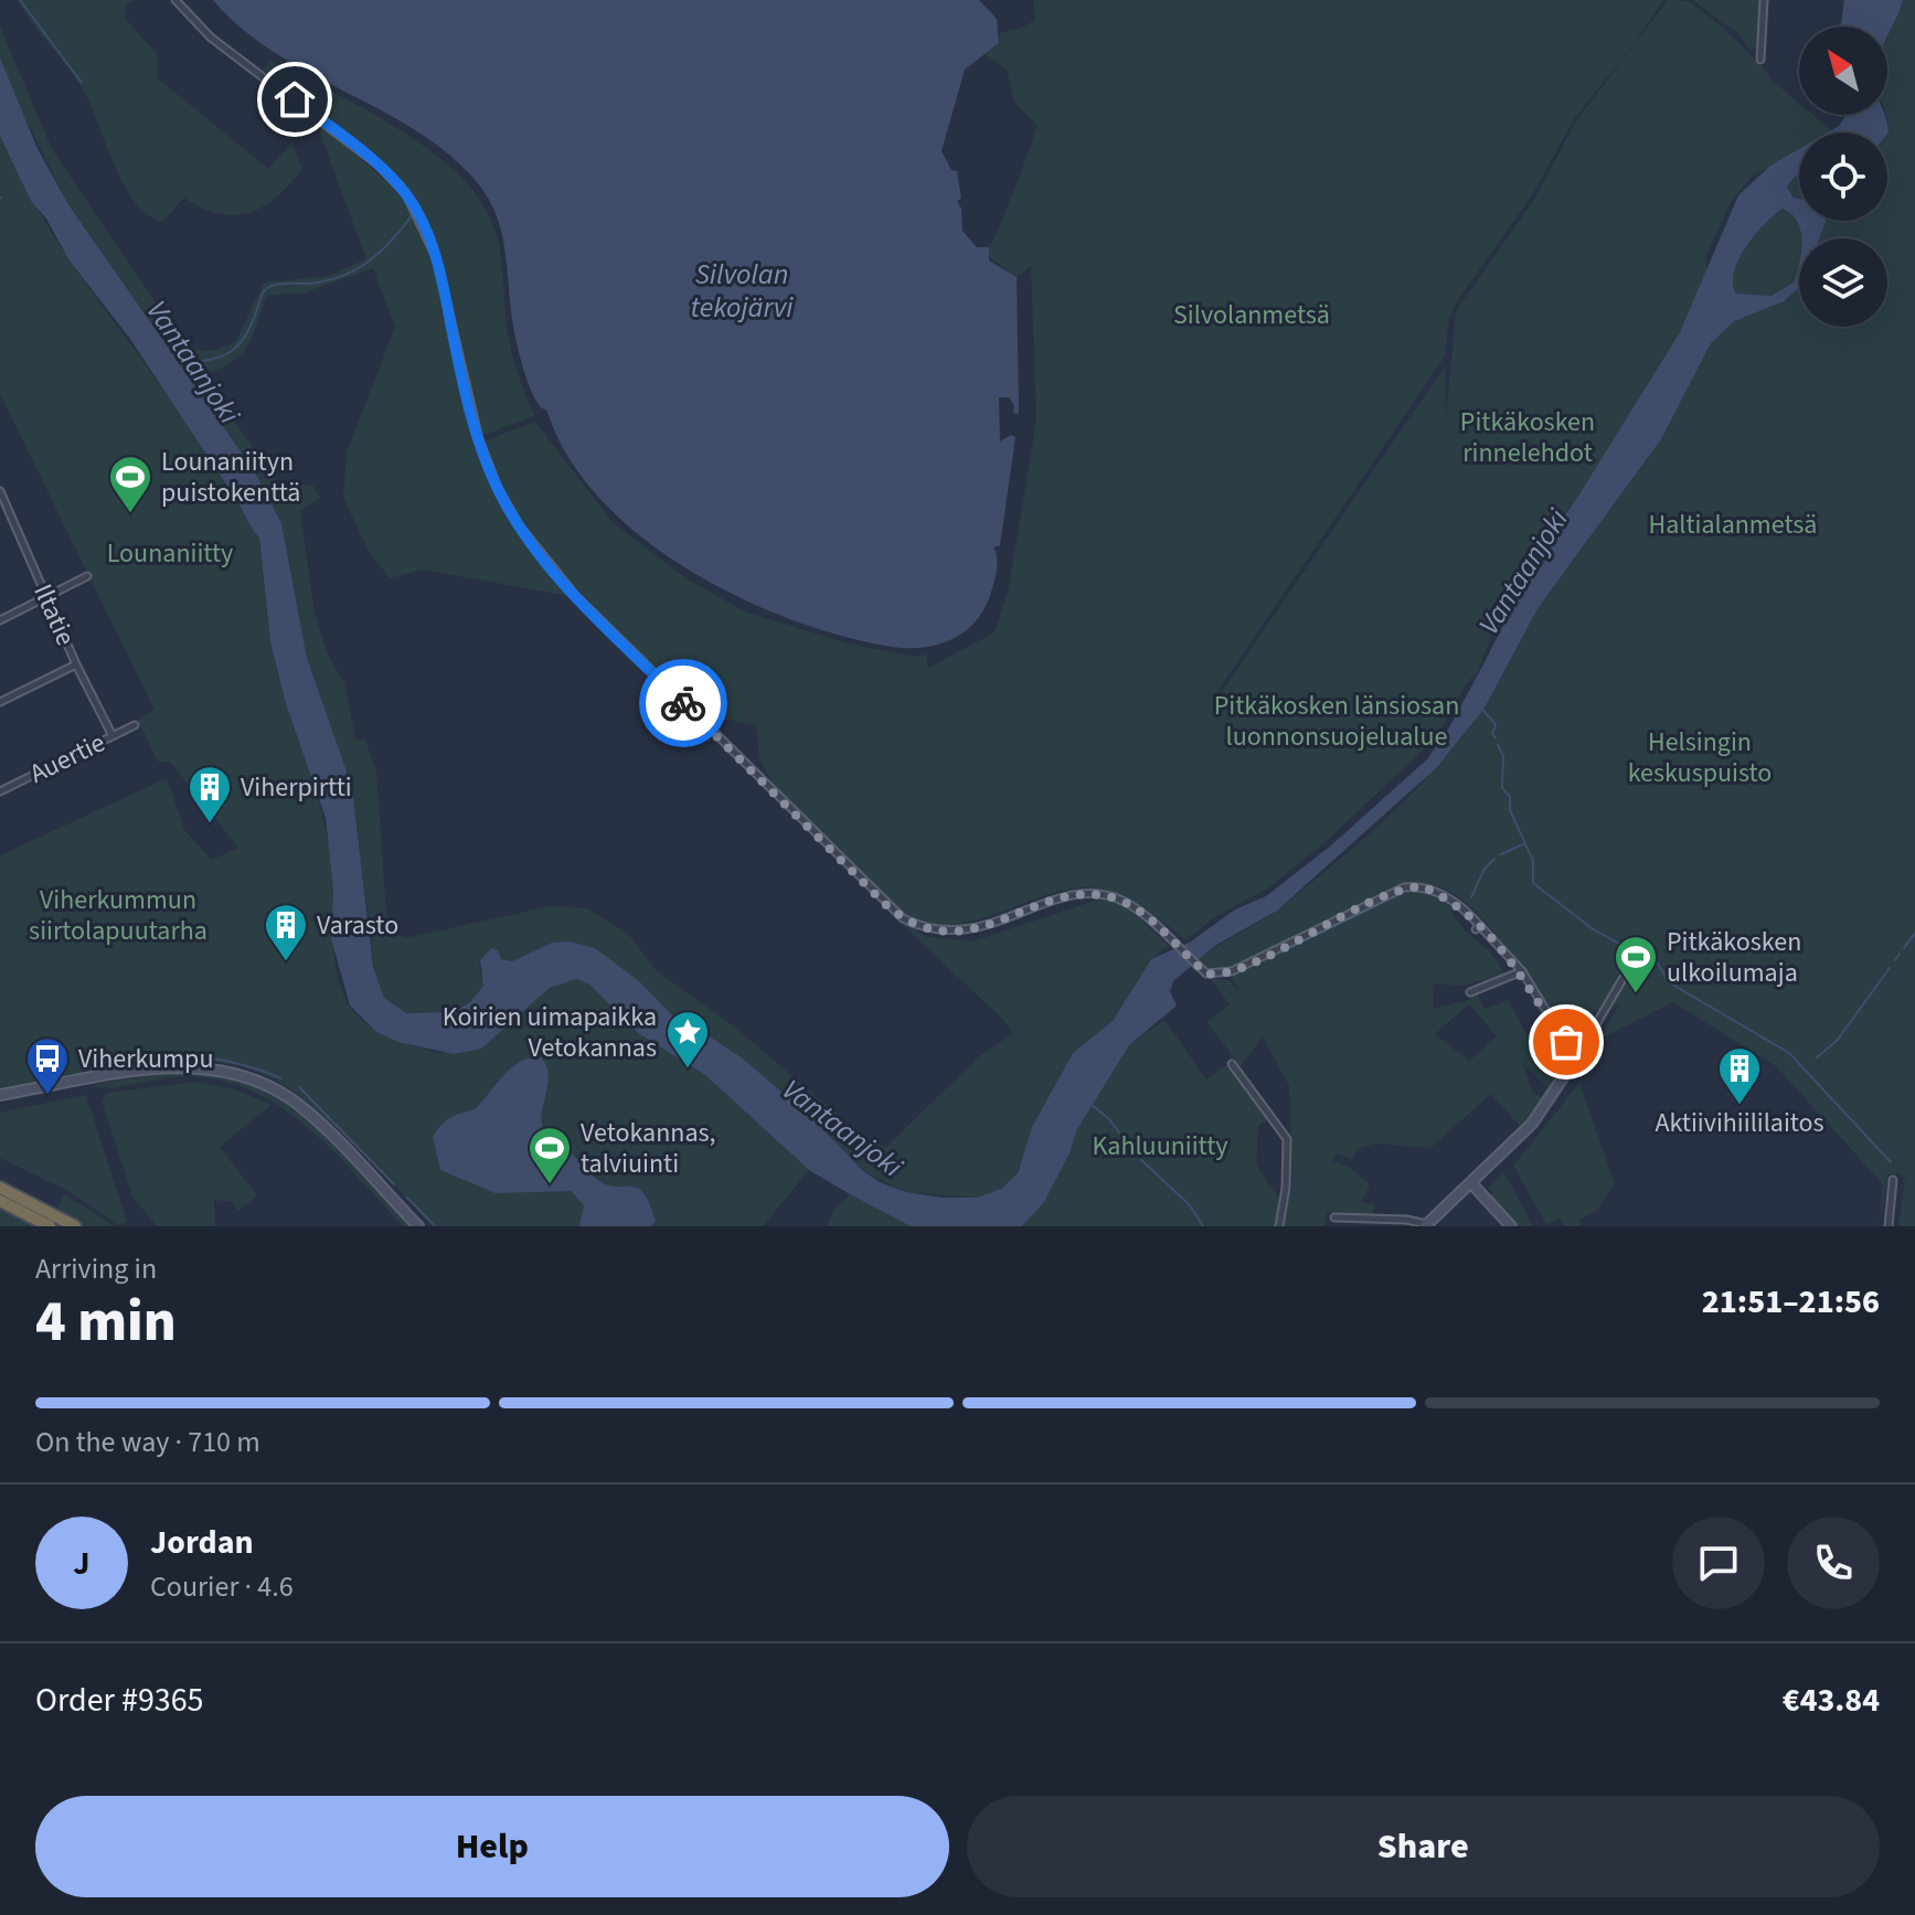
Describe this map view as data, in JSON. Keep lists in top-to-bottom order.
{
  "streets": {
    "street": ["Iltatie", "Auertie"]
  },
  "crossings": [
    ["Iltatie", "Auertie"]
  ],
  "water": ["Silvolan tekojärvi", "Vantaanjoki"],
  "parks": [
    "Silvolanmetsä",
    "Pitkäkosken rinnelehdot",
    "Haltialanmetsä",
    "Lounaniitty",
    "Pitkäkosken länsiosan luonnonsuojelualue",
    "Helsingin keskuspuisto",
    "Viherkummun siirtolapuutarha",
    "Kahluuniitty"
  ],
  "places": {
    "sports": ["Lounaniityn puistokenttä", "Pitkäkosken ulkoilumaja", "Vetokannas, talviuinti"],
    "building": ["Viherpirtti", "Varasto", "Aktiivihiililaitos"],
    "place": ["Koirien uimapaikka Vetokannas"],
    "bus stop": ["Viherkumpu"]
  },
  "north": "top left",
  "page": {
    "heading": ["4 min", "Arriving in", "21:51–21:56"],
    "panel": [
      "Jordan",
      "Courier · 4.6",
      "Order #9365",
      "€43.84"
    ],
    "bar": "On the way · 710 m",
    "round": "J",
    "buttons": ["Help", "Share"]
  }
}
